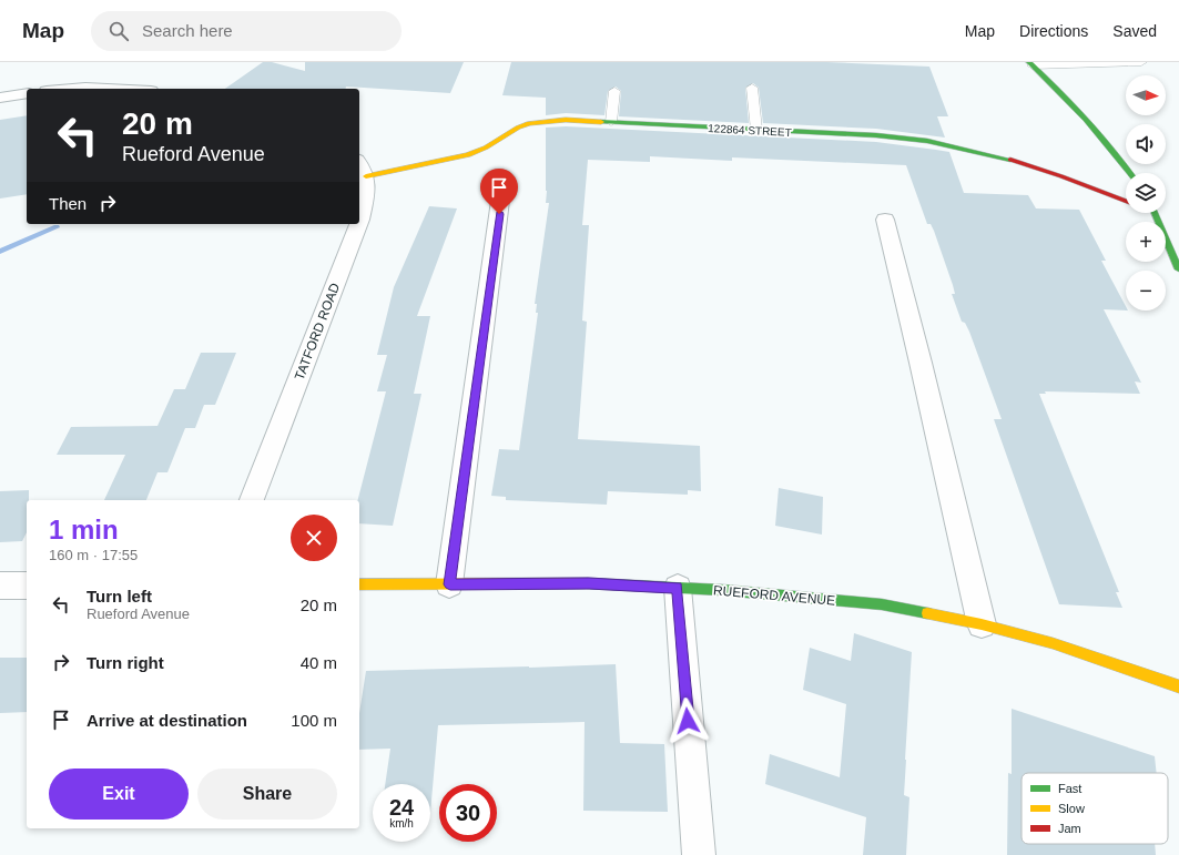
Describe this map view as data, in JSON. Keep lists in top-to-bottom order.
{
  "streets": {
    "street": ["122864 STREET", "TATFORD ROAD", "RUEFORD AVENUE"]
  },
  "crossings": [
    ["122864 STREET", "TATFORD ROAD"]
  ],
  "legend": ["Fast", "Slow", "Jam"],
  "north": "right",
  "page": {
    "header": "Map",
    "search": "Search here",
    "nav": ["Map", "Directions", "Saved"],
    "map_buttons": ["+", "−"],
    "turn": ["20 m", "Rueford Avenue"],
    "then": "Then",
    "heading": ["1 min", "160 m · 17:55"],
    "list": [
      {
        "name": "Turn left",
        "note": "Rueford Avenue",
        "value": "20 m"
      },
      {
        "name": "Turn right",
        "value": "40 m"
      },
      {
        "name": "Arrive at destination",
        "value": "100 m"
      }
    ],
    "buttons": ["Exit", "Share"],
    "speed": "24 km/h",
    "limit": "30"
  }
}
